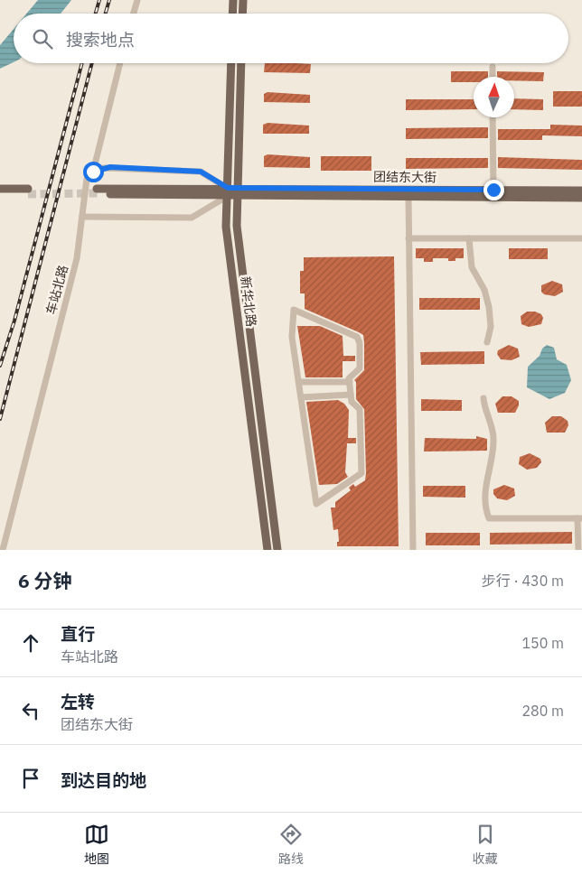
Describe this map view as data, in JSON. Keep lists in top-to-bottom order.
{
  "streets": {
    "main road": ["团结东大街", "新华北路"],
    "street": ["车站北路"]
  },
  "crossings": [
    ["团结东大街", "新华北路"]
  ],
  "north": "top",
  "page": {
    "search": "搜索地点",
    "heading": ["6 分钟", "步行 · 430 m"],
    "list": [
      ["直行", "车站北路", "150 m"],
      ["左转", "团结东大街", "280 m"],
      "到达目的地"
    ],
    "nav": ["地图", "路线", "收藏"]
  }
}
